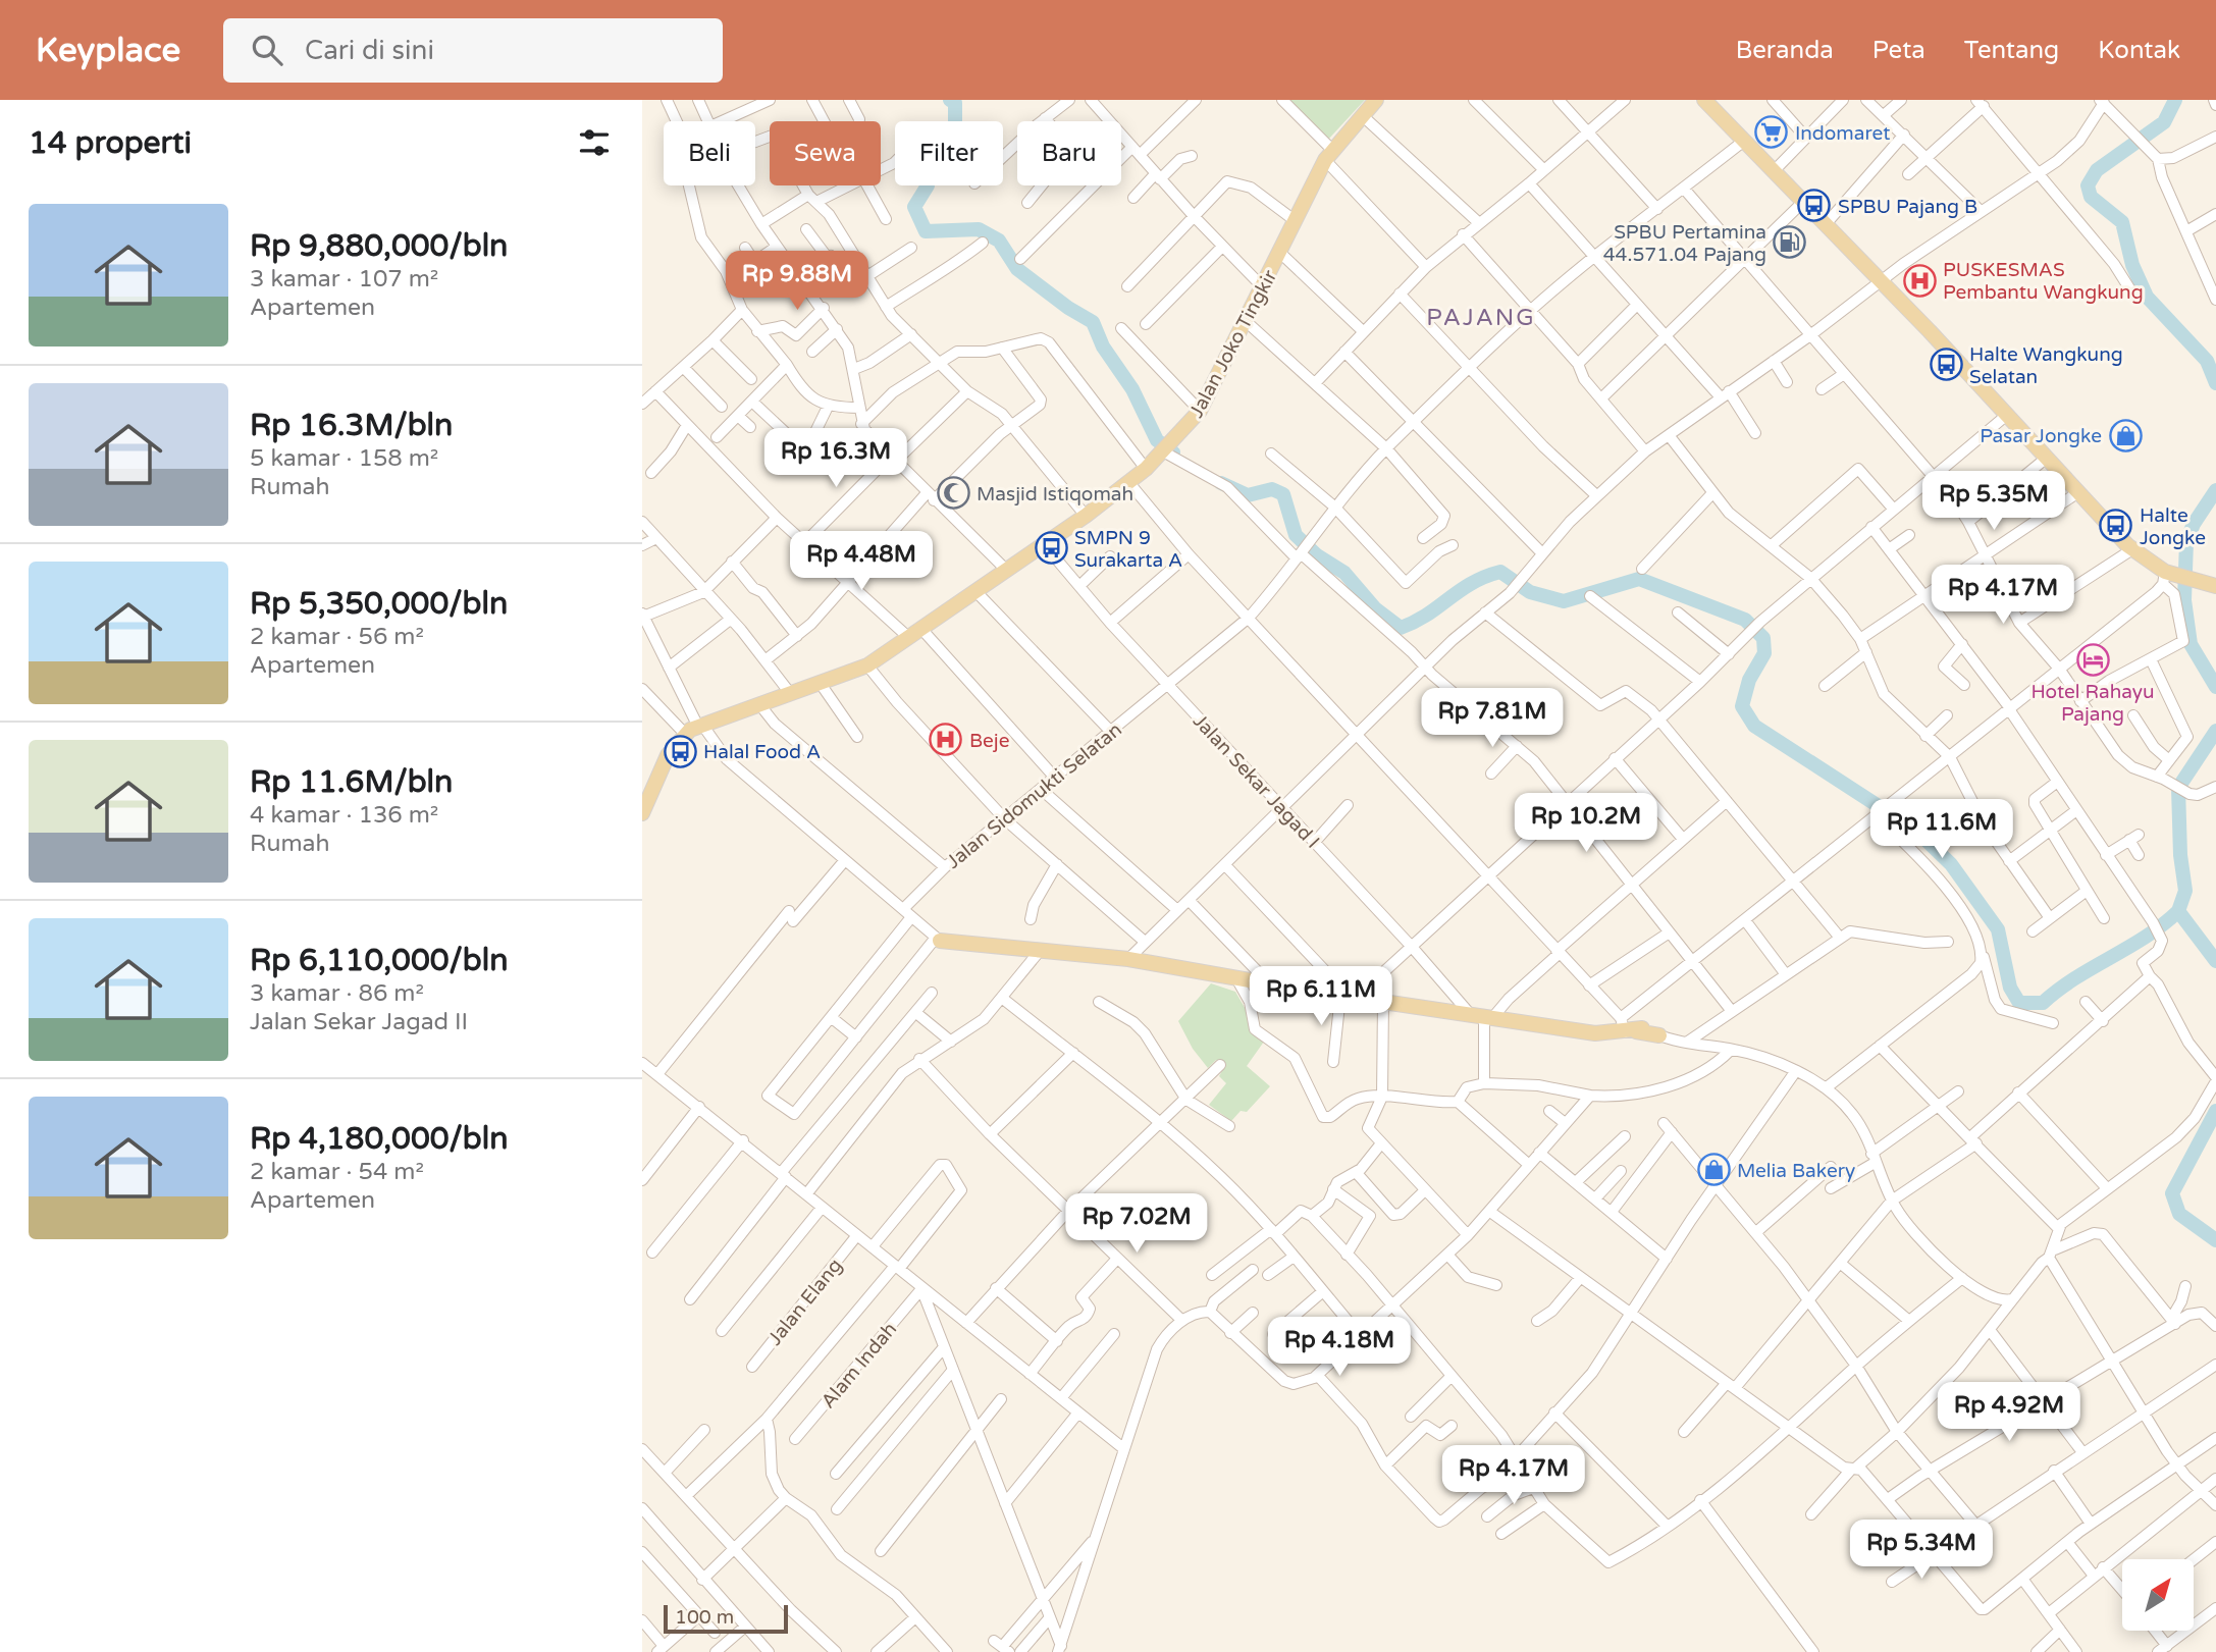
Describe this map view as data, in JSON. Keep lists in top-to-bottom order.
{
  "streets": {
    "main road": ["Jalan Joko Tingkir"],
    "street": [
      "Jalan Sekar Jagad I",
      "Jalan Sidomukti Selatan",
      "Jalan Elang",
      "Alam Indah"
    ]
  },
  "crossings": [
    ["Jalan Joko Tingkir", "Jalan Sekar Jagad I"],
    ["Jalan Sekar Jagad I", "Jalan Sidomukti Selatan"]
  ],
  "districts": ["PAJANG"],
  "places": {
    "supermarket": ["Indomaret"],
    "bus stop": [
      "SPBU Pajang B",
      "Halte Wangkung Selatan",
      "Halte Jongke",
      "SMPN 9 Surakarta A",
      "Halal Food A"
    ],
    "fuel station": ["SPBU Pertamina 44.571.04 Pajang"],
    "hospital": ["PUSKESMAS Pembantu Wangkung", "Beje"],
    "shop": ["Pasar Jongke", "Melia Bakery"],
    "mosque": ["Masjid Istiqomah"],
    "hotel": ["Hotel Rahayu Pajang"]
  },
  "scale_bar": "100 m",
  "north": "top right",
  "page": {
    "header": "Keyplace",
    "search": "Cari di sini",
    "nav": [
      "Beranda",
      "Peta",
      "Tentang",
      "Kontak"
    ],
    "heading": "14 properti",
    "chip": [
      "Beli",
      "Sewa",
      "Filter",
      "Baru"
    ],
    "list": [
      {
        "name": "Rp 9,880,000/bln",
        "note": "3 kamar · 107 m² · Apartemen"
      },
      {
        "name": "Rp 16.3M/bln",
        "note": "5 kamar · 158 m² · Rumah"
      },
      {
        "name": "Rp 5,350,000/bln",
        "note": "2 kamar · 56 m² · Apartemen"
      },
      {
        "name": "Rp 11.6M/bln",
        "note": "4 kamar · 136 m² · Rumah"
      },
      {
        "name": "Rp 6,110,000/bln",
        "note": "3 kamar · 86 m² · Jalan Sekar Jagad II"
      },
      {
        "name": "Rp 4,180,000/bln",
        "note": "2 kamar · 54 m² · Apartemen"
      }
    ],
    "price": [
      "Rp 9.88M",
      "Rp 16.3M",
      "Rp 5.35M",
      "Rp 4.48M",
      "Rp 4.17M",
      "Rp 7.81M",
      "Rp 10.2M",
      "Rp 11.6M",
      "Rp 6.11M",
      "Rp 7.02M",
      "Rp 4.18M",
      "Rp 4.92M",
      "Rp 4.17M",
      "Rp 5.34M"
    ],
    "scale": "100 m"
  }
}
